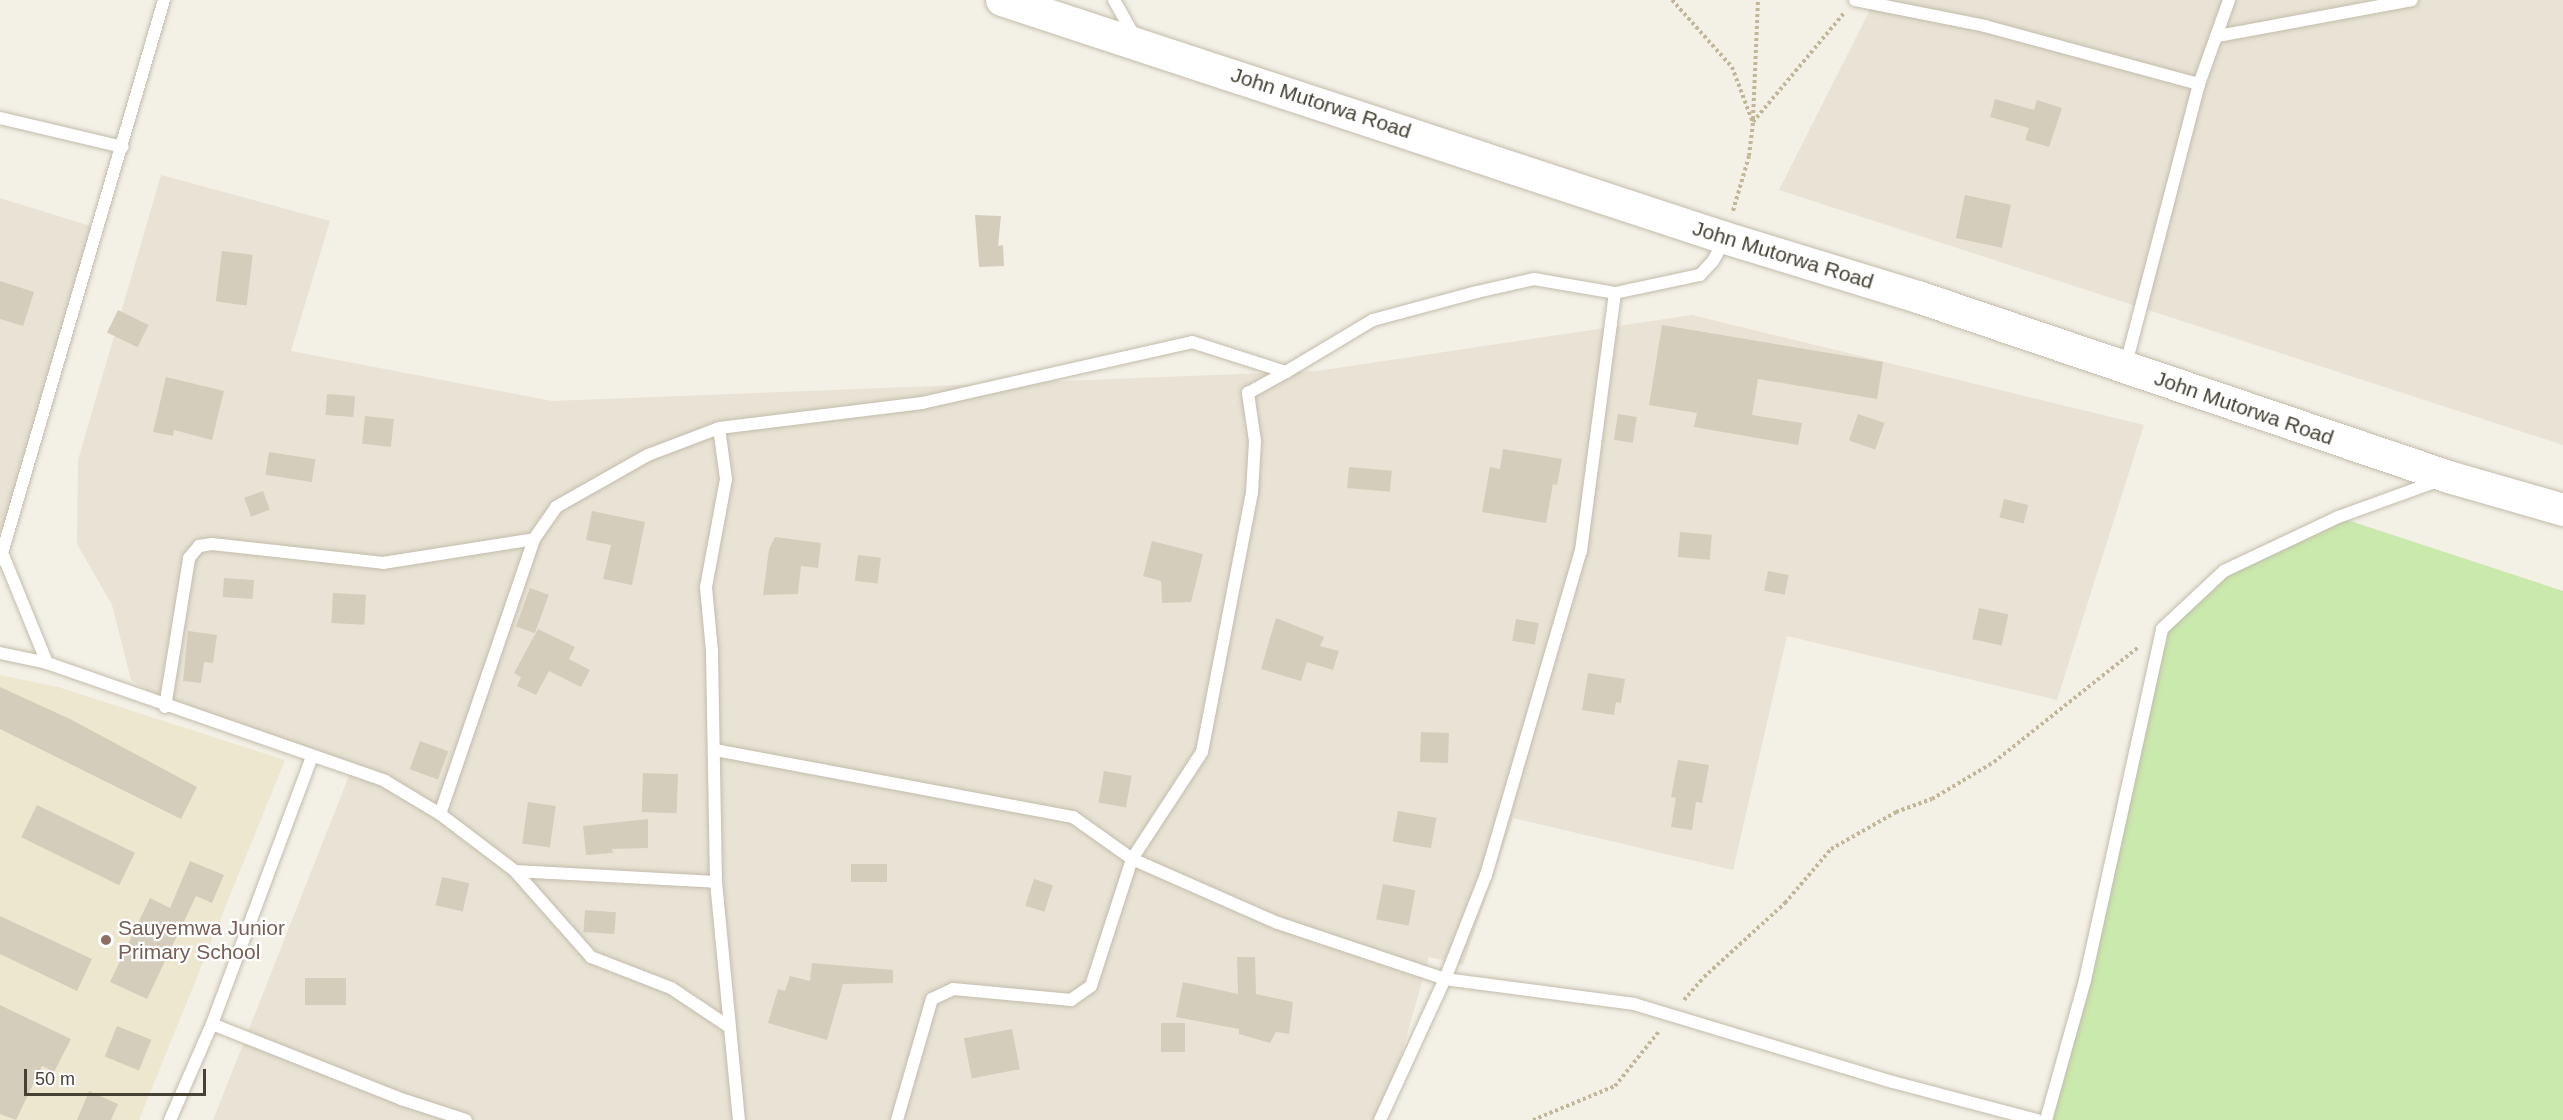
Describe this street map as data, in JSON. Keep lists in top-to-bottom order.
{
  "streets": {
    "street": ["John Mutorwa Road"]
  },
  "places": ["Sauyemwa Junior Primary School"],
  "scale_bar": "50 m"
}
